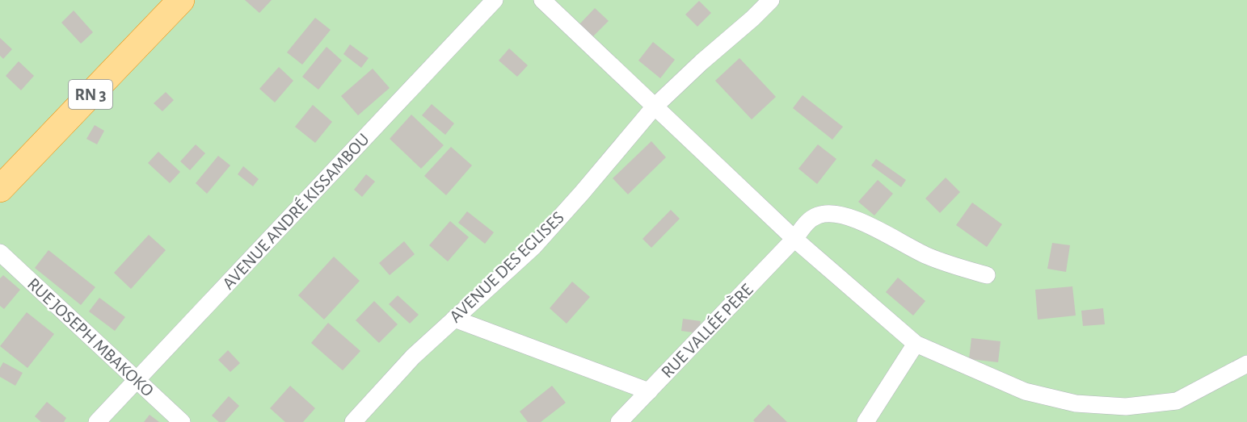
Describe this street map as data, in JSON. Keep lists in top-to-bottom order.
{
  "streets": {
    "highway": ["RN 3"],
    "street": [
      "AVENUE ANDRÉ KISSAMBOU",
      "AVENUE DES EGLISES",
      "RUE VALLÉE PÈRE",
      "RUE JOSEPH MBAKOKO"
    ]
  },
  "crossings": [
    ["AVENUE ANDRÉ KISSAMBOU", "RUE JOSEPH MBAKOKO"]
  ]
}
